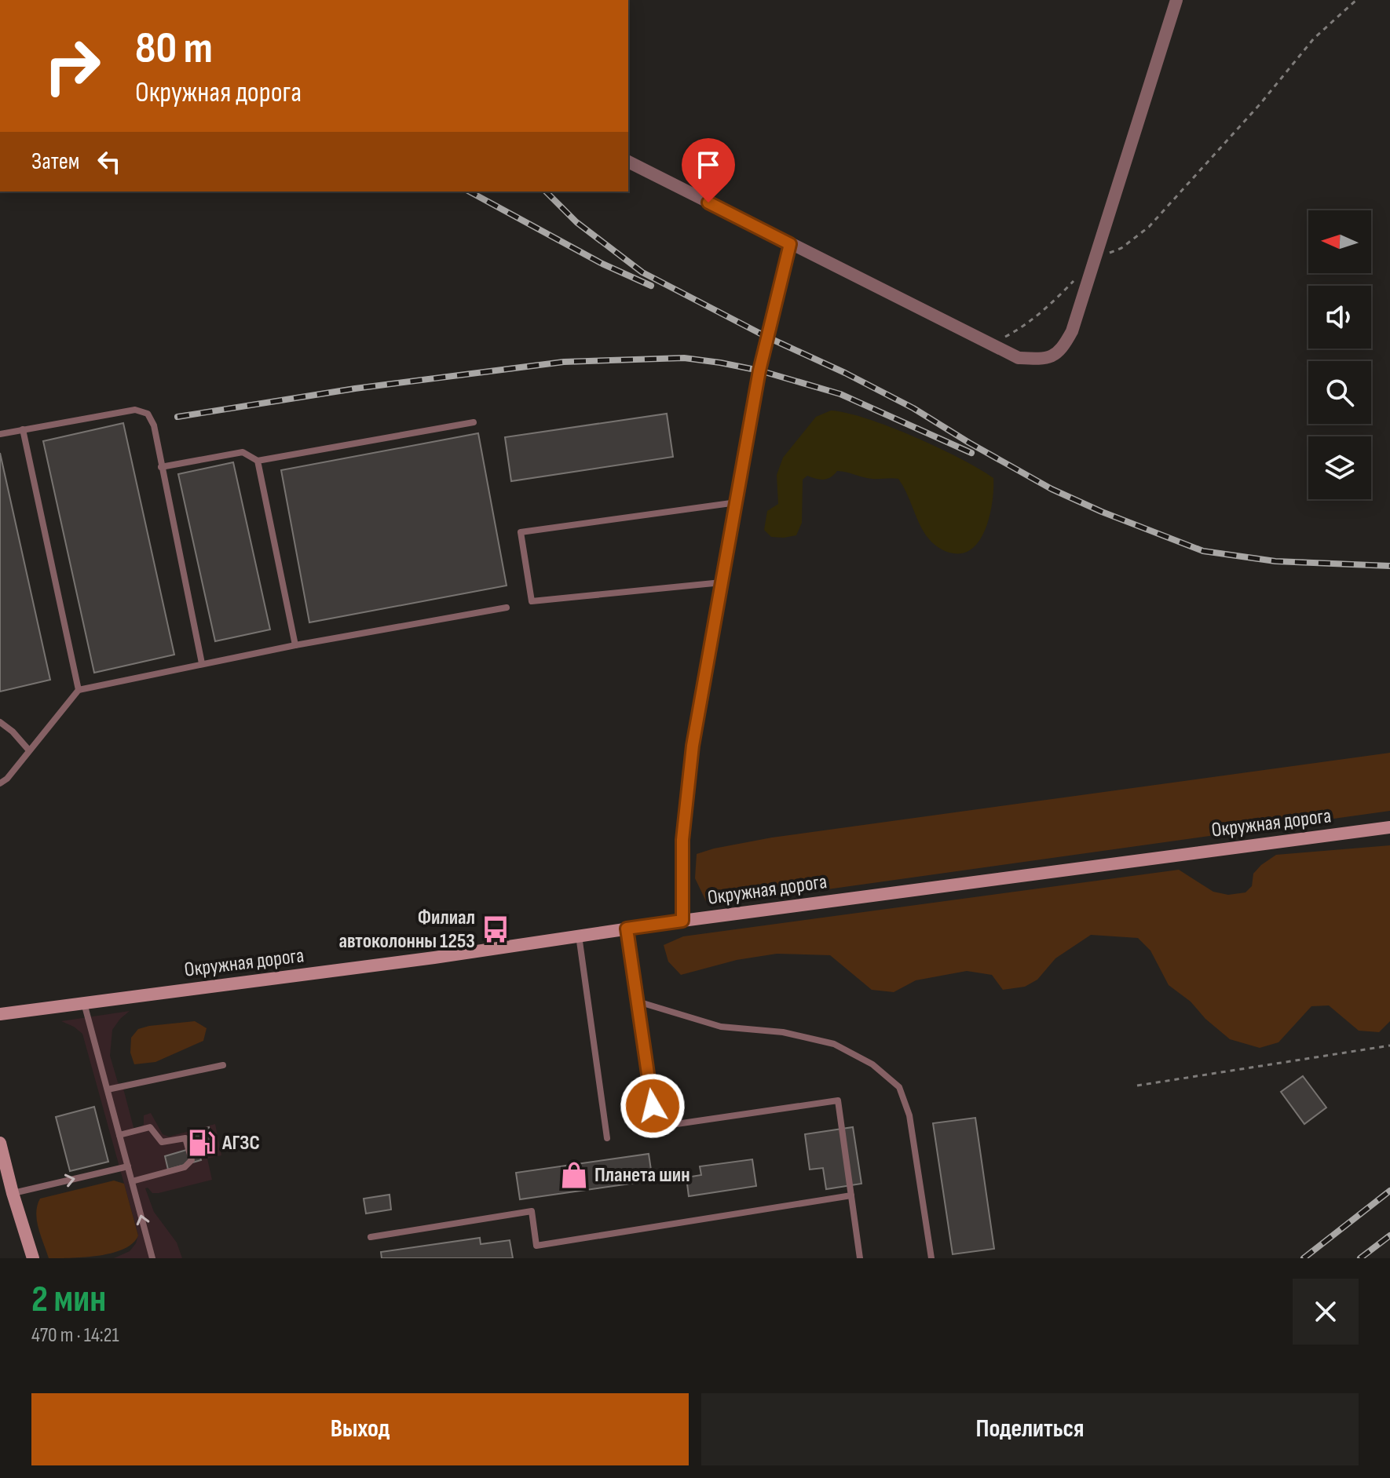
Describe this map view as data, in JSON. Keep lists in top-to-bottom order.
{
  "streets": {
    "main road": ["Окружная дорога"]
  },
  "places": {
    "bus stop": ["Филиал автоколонны 1253"],
    "fuel station": ["АГЗС"],
    "shop": ["Планета шин"]
  },
  "north": "left",
  "page": {
    "turn": ["80 m", "Окружная дорога"],
    "then": "Затем",
    "heading": ["2 мин", "470 m · 14:21"],
    "buttons": ["Выход", "Поделиться"]
  }
}
